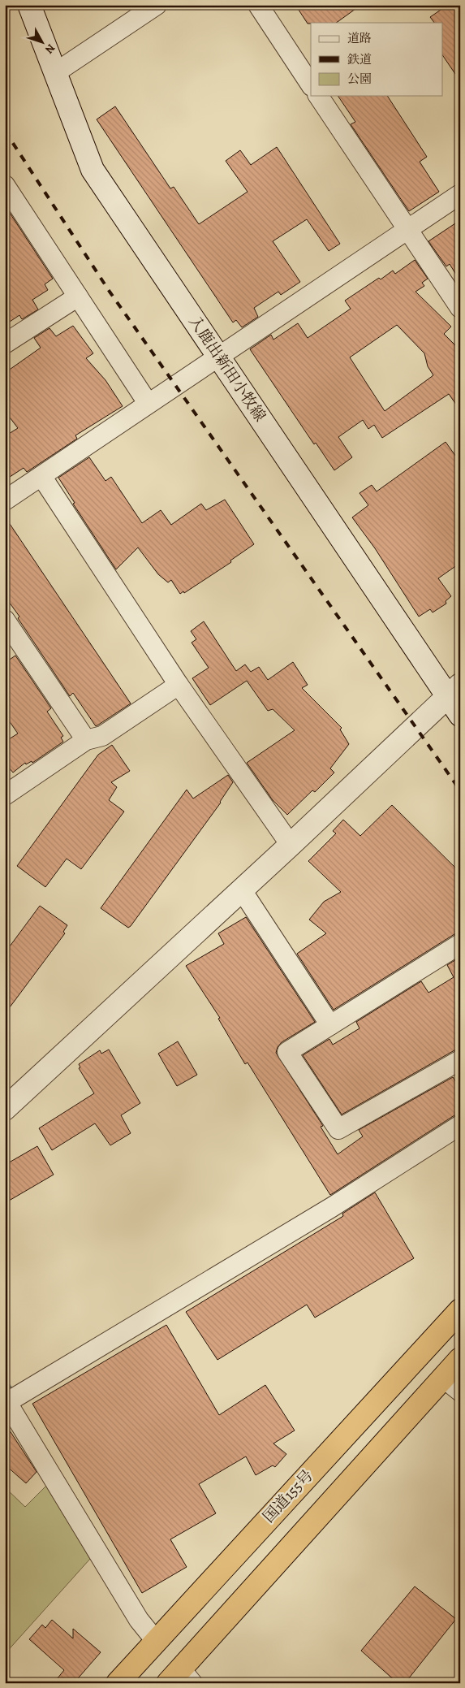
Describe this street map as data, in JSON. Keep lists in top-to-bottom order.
{
  "streets": {
    "highway": ["国道155号"],
    "main road": ["入鹿出新田小牧線"]
  },
  "legend": ["道路", "鉄道", "公園"],
  "north": "bottom right"
}
